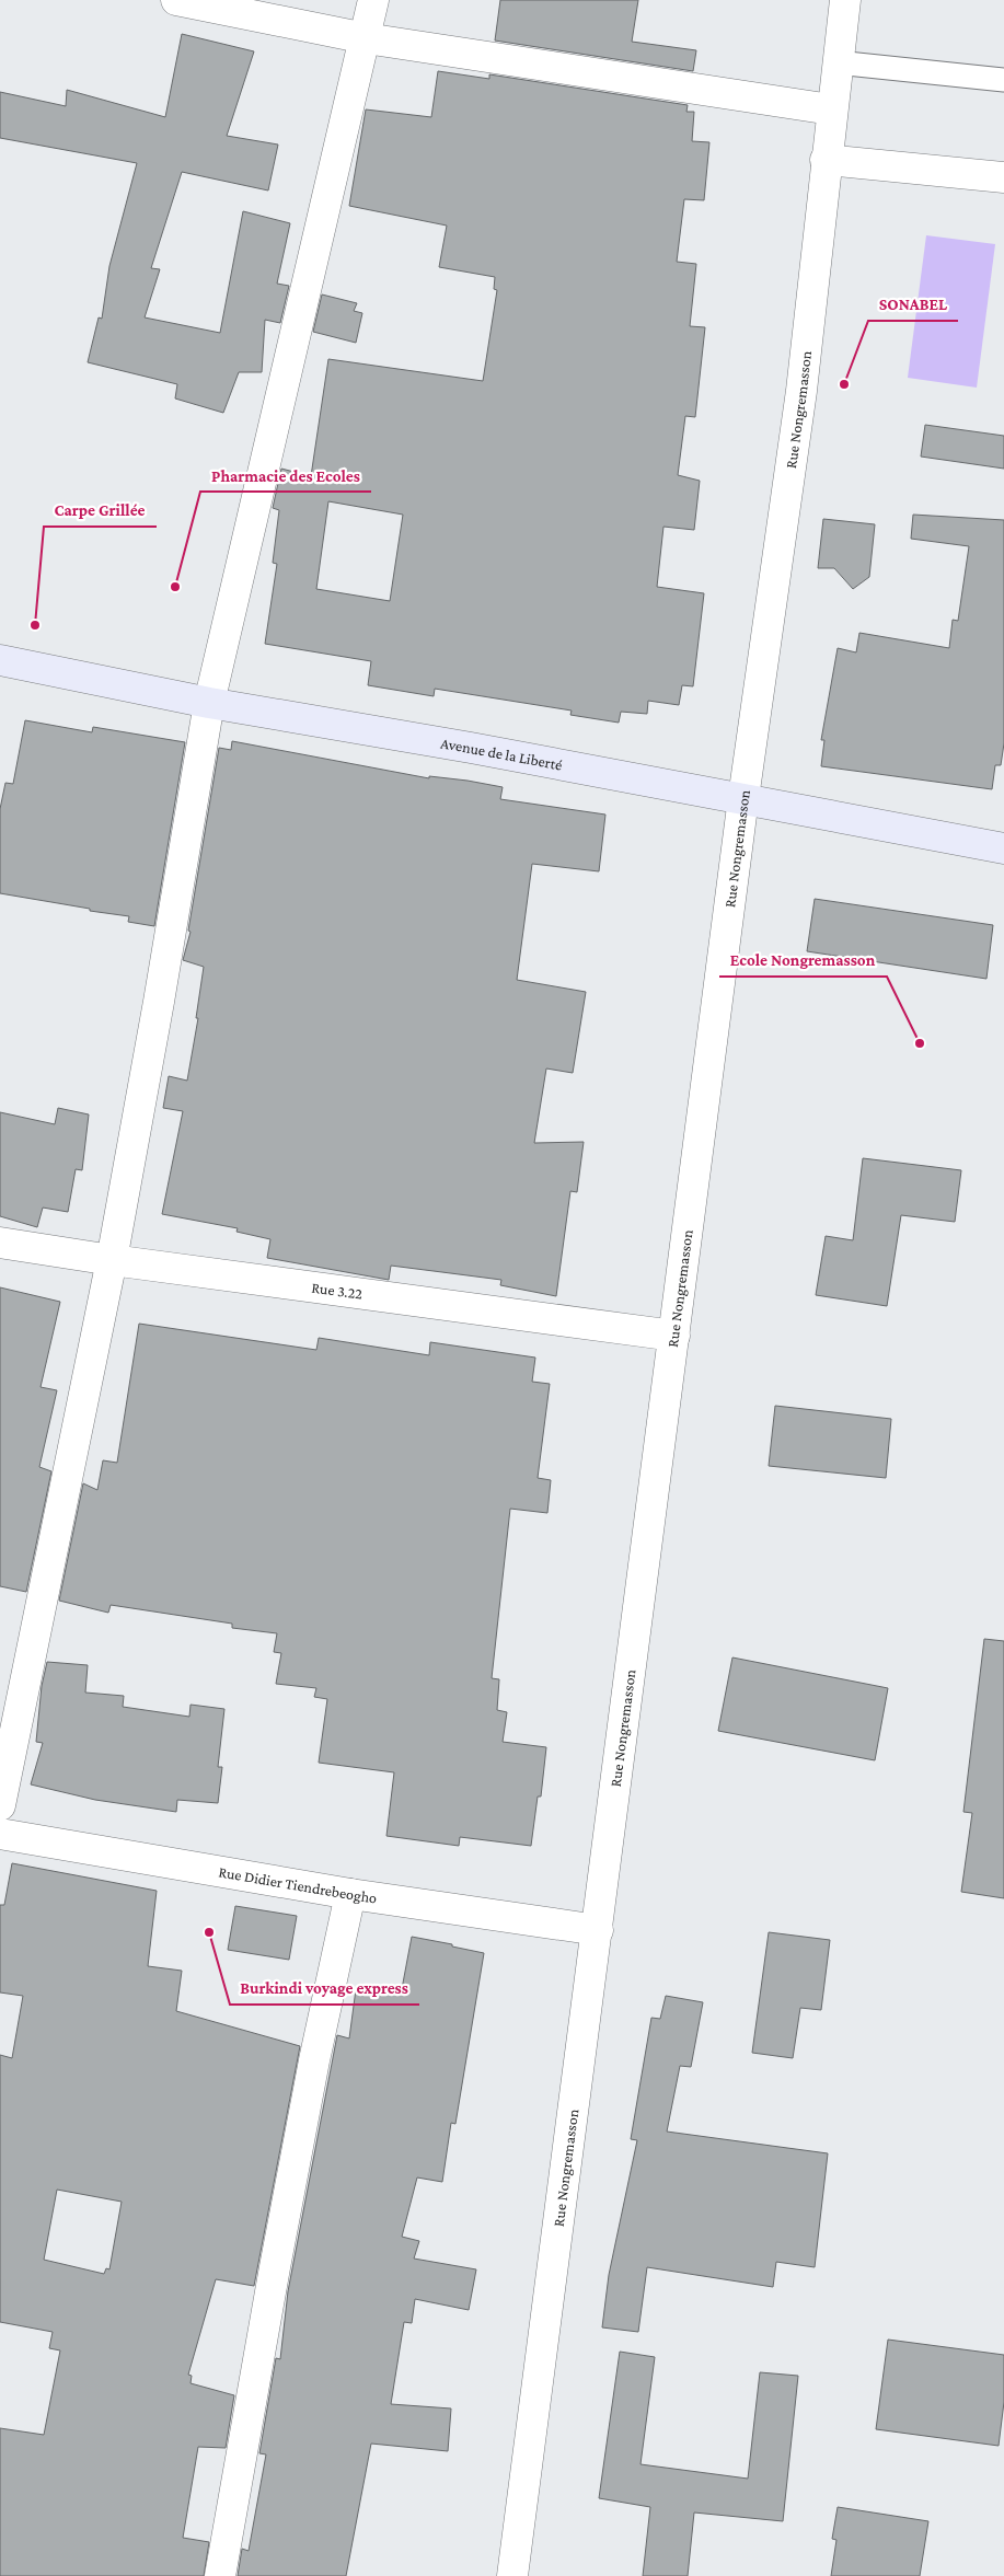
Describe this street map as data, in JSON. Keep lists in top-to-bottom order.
{
  "streets": {
    "main road": ["Avenue de la Liberté"],
    "street": ["Rue Nongremasson", "Rue 3.22", "Rue Didier Tiendrebeogho"]
  },
  "crossings": [
    ["Rue Nongremasson", "Avenue de la Liberté"],
    ["Rue Nongremasson", "Rue 3.22"],
    ["Rue Nongremasson", "Rue Didier Tiendrebeogho"]
  ],
  "places": [
    "SONABEL",
    "Pharmacie des Ecoles",
    "Carpe Grillée",
    "Ecole Nongremasson",
    "Burkindi voyage express"
  ]
}
